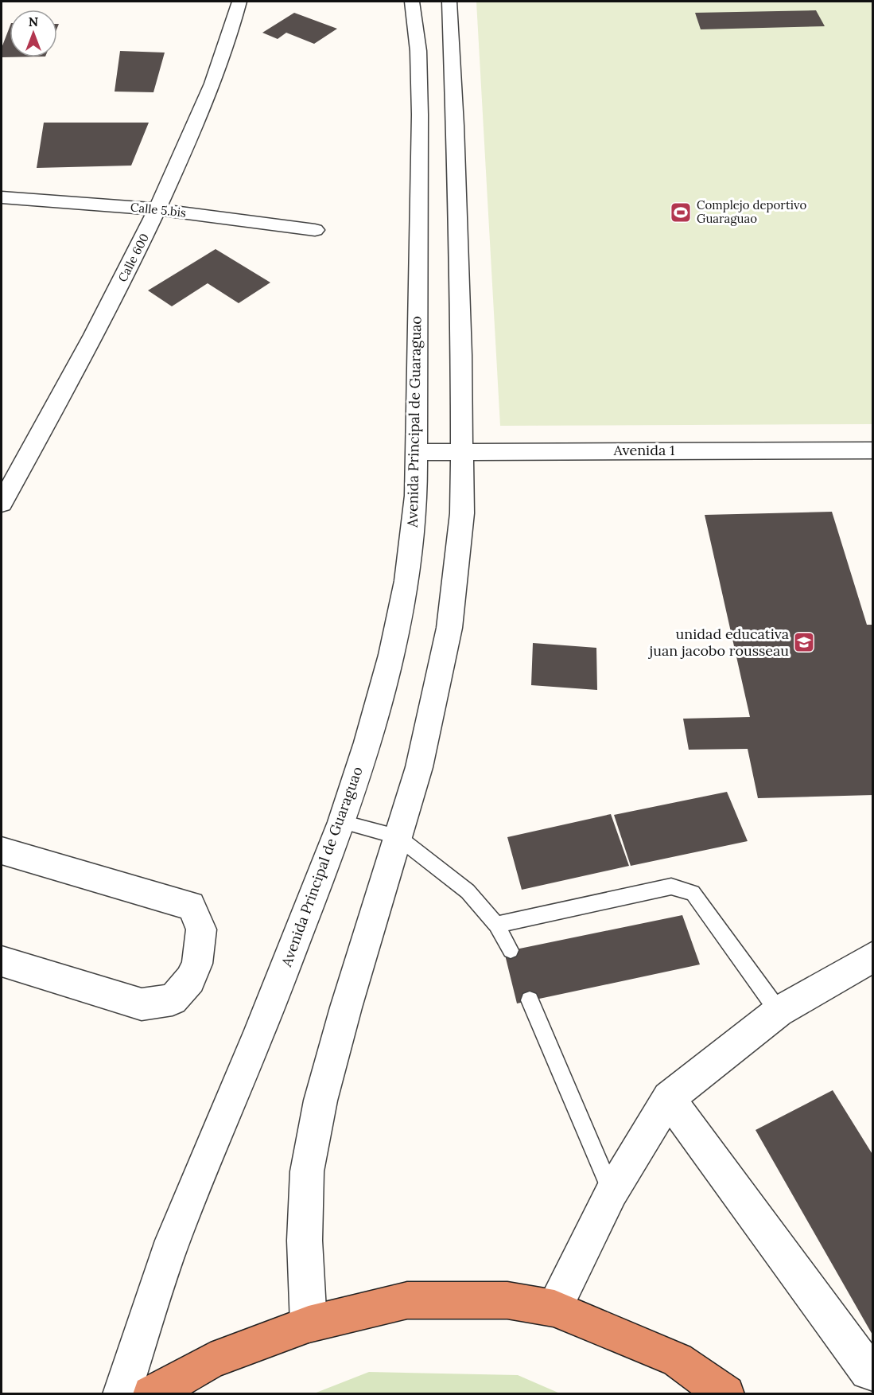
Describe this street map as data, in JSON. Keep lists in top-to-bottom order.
{
  "streets": {
    "street": [
      "Calle 5.bis",
      "Calle 600",
      "Avenida Principal de Guaraguao",
      "Avenida 1"
    ]
  },
  "crossings": [
    ["Calle 5.bis", "Calle 600"],
    ["Avenida Principal de Guaraguao", "Avenida 1"]
  ],
  "places": {
    "sports": ["Complejo deportivo Guaraguao"],
    "school or university": ["unidad educativa juan jacobo rousseau"]
  },
  "north": "top"
}
